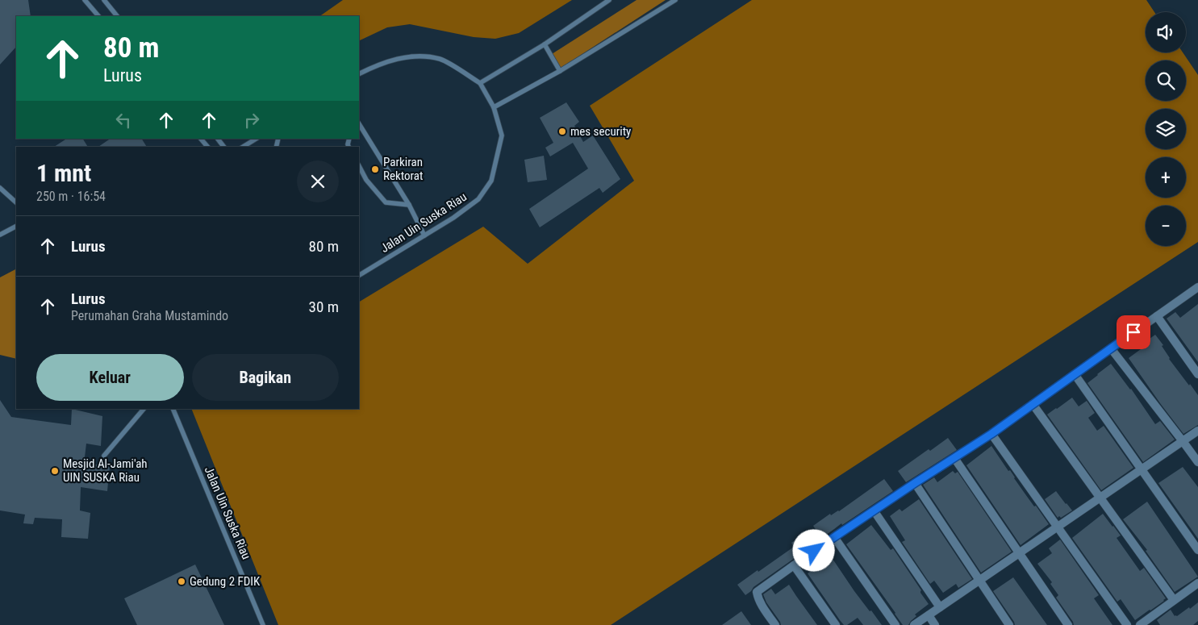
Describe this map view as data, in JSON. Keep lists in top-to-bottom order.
{
  "streets": {
    "lane": ["Jalan Uin Suska Riau"]
  },
  "places": [
    "mes security",
    "Parkiran Rektorat",
    "Mesjid Al-Jami'ah UIN SUSKA Riau",
    "Gedung 2 FDIK"
  ],
  "page": {
    "map_buttons": ["+", "−"],
    "turn": ["80 m", "Lurus"],
    "heading": ["1 mnt", "250 m · 16:54"],
    "list": [
      {
        "name": "Lurus",
        "value": "80 m"
      },
      {
        "name": "Lurus",
        "note": "Perumahan Graha Mustamindo",
        "value": "30 m"
      }
    ],
    "buttons": ["Keluar", "Bagikan"]
  }
}
